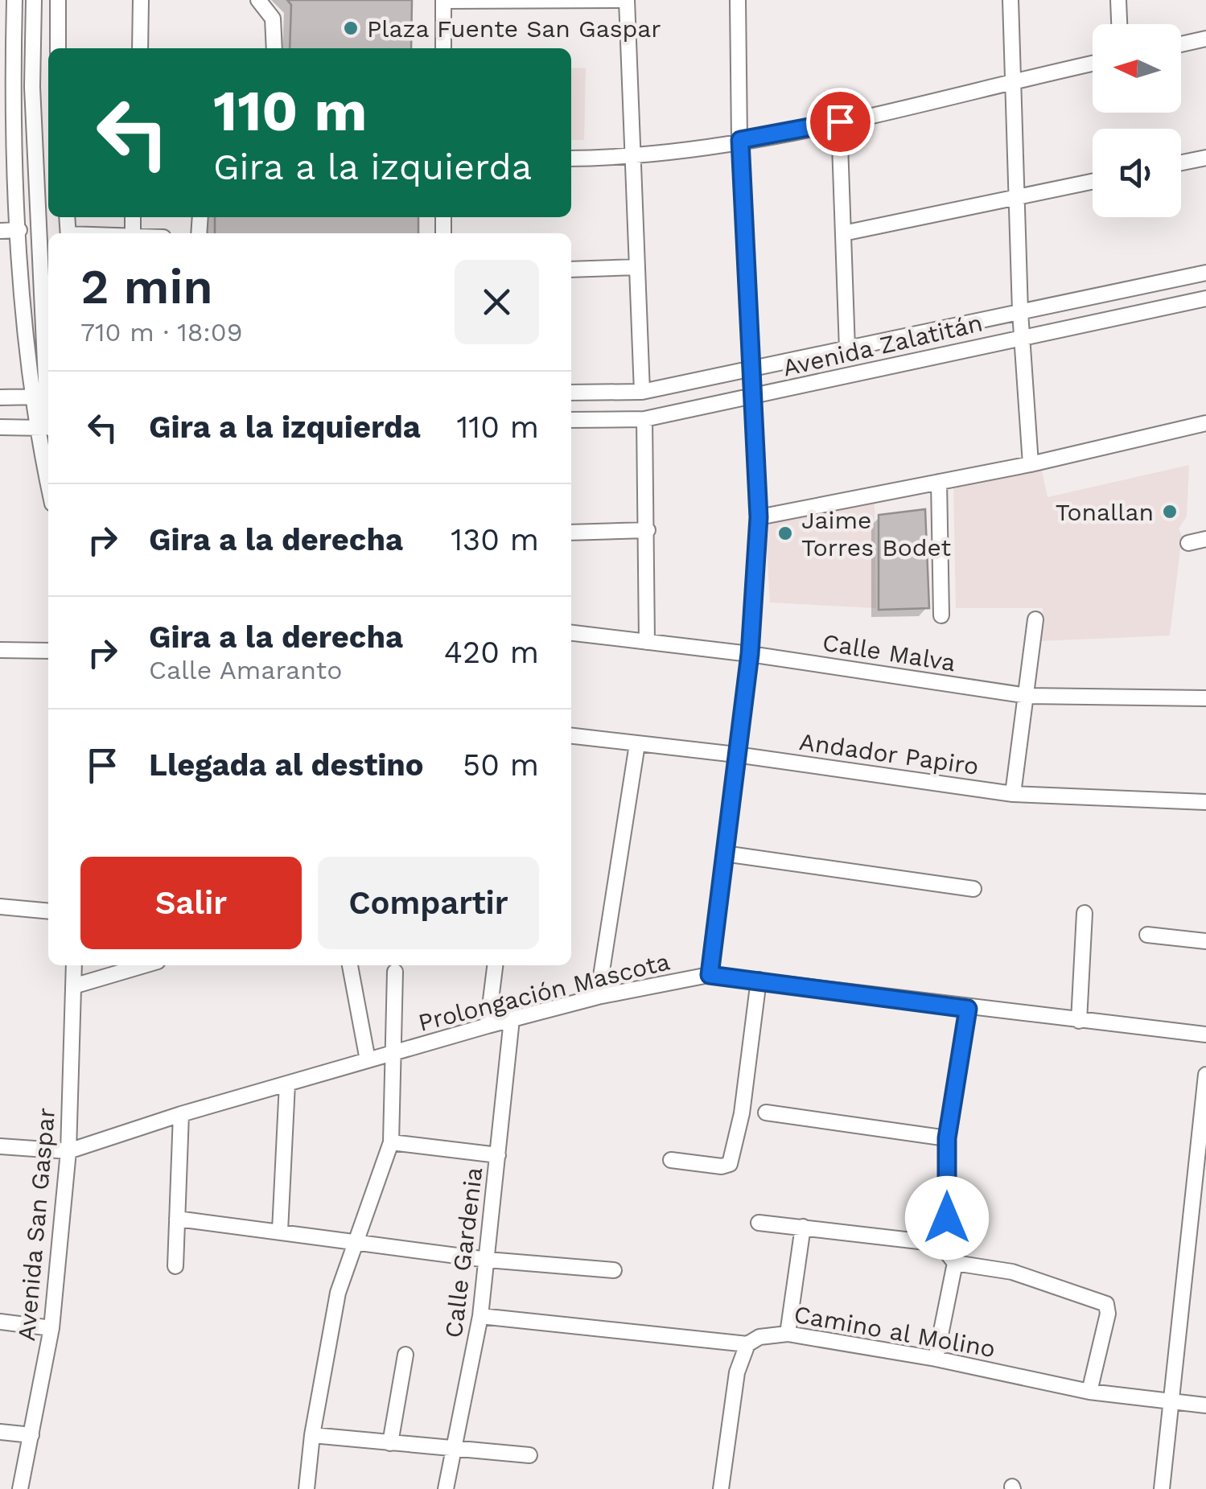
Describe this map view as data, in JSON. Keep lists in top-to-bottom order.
{
  "streets": {
    "street": [
      "Avenida Zalatitán",
      "Calle Malva",
      "Andador Papiro",
      "Prolongación Mascota",
      "Avenida San Gaspar",
      "Calle Gardenia",
      "Camino al Molino"
    ]
  },
  "crossings": [
    ["Prolongación Mascota", "Avenida San Gaspar"],
    ["Prolongación Mascota", "Calle Gardenia"],
    ["Calle Gardenia", "Camino al Molino"]
  ],
  "places": ["Plaza Fuente San Gaspar", "Tonallan", "Jaime Torres Bodet"],
  "north": "left",
  "page": {
    "turn": ["110 m", "Gira a la izquierda"],
    "heading": ["2 min", "710 m · 18:09"],
    "list": [
      {
        "name": "Gira a la izquierda",
        "value": "110 m"
      },
      {
        "name": "Gira a la derecha",
        "value": "130 m"
      },
      {
        "name": "Gira a la derecha",
        "note": "Calle Amaranto",
        "value": "420 m"
      },
      {
        "name": "Llegada al destino",
        "value": "50 m"
      }
    ],
    "buttons": ["Salir", "Compartir"]
  }
}
